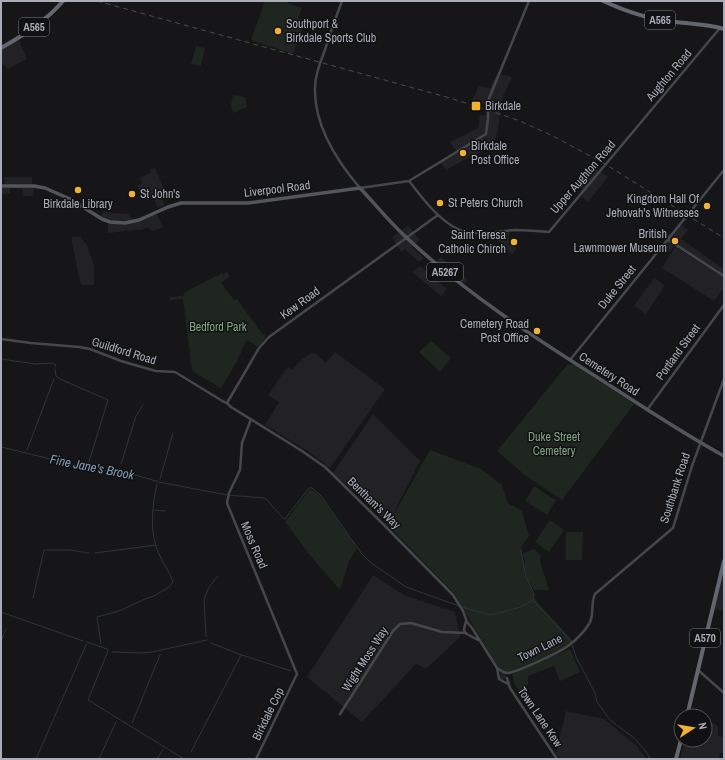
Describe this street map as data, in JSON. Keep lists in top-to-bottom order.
{
  "streets": {
    "highway": ["A565", "A570"],
    "main road": ["Liverpool Road", "A5267", "Cemetery Road"],
    "street": [
      "Aughton Road",
      "Upper Aughton Road",
      "Duke Street",
      "Kew Road",
      "Guildford Road",
      "Portland Street",
      "Southbank Road",
      "Bentham's Way",
      "Moss Road",
      "Town Lane",
      "Wight Moss Way",
      "Birkdale Cop",
      "Town Lane Kew"
    ]
  },
  "crossings": [
    ["A565", "Aughton Road"],
    ["Aughton Road", "Upper Aughton Road"],
    ["Upper Aughton Road", "Kew Road"],
    ["Liverpool Road", "A5267"],
    ["A5267", "Kew Road"],
    ["A5267", "Cemetery Road"],
    ["Duke Street", "Cemetery Road"],
    ["Kew Road", "Guildford Road"],
    ["Kew Road", "Cemetery Road"],
    ["Guildford Road", "Bentham's Way"],
    ["Guildford Road", "Moss Road"],
    ["Portland Street", "Cemetery Road"],
    ["Cemetery Road", "Southbank Road"],
    ["Southbank Road", "Town Lane"],
    ["Bentham's Way", "Moss Road"],
    ["Moss Road", "Birkdale Cop"],
    ["Town Lane", "Town Lane Kew"]
  ],
  "water": ["Fine Jane's Brook"],
  "parks": ["Bedford Park", "Duke Street Cemetery"],
  "places": {
    "other": [
      "Southport & Birkdale Sports Club",
      "Birkdale Post Office",
      "Birkdale Library",
      "St John's",
      "St Peters Church",
      "Kingdom Hall Of Jehovah's Witnesses",
      "British Lawnmower Museum",
      "Saint Teresa Catholic Chirch",
      "Cemetery Road Post Office"
    ],
    "transit": ["Birkdale"]
  },
  "north": "right"
}
